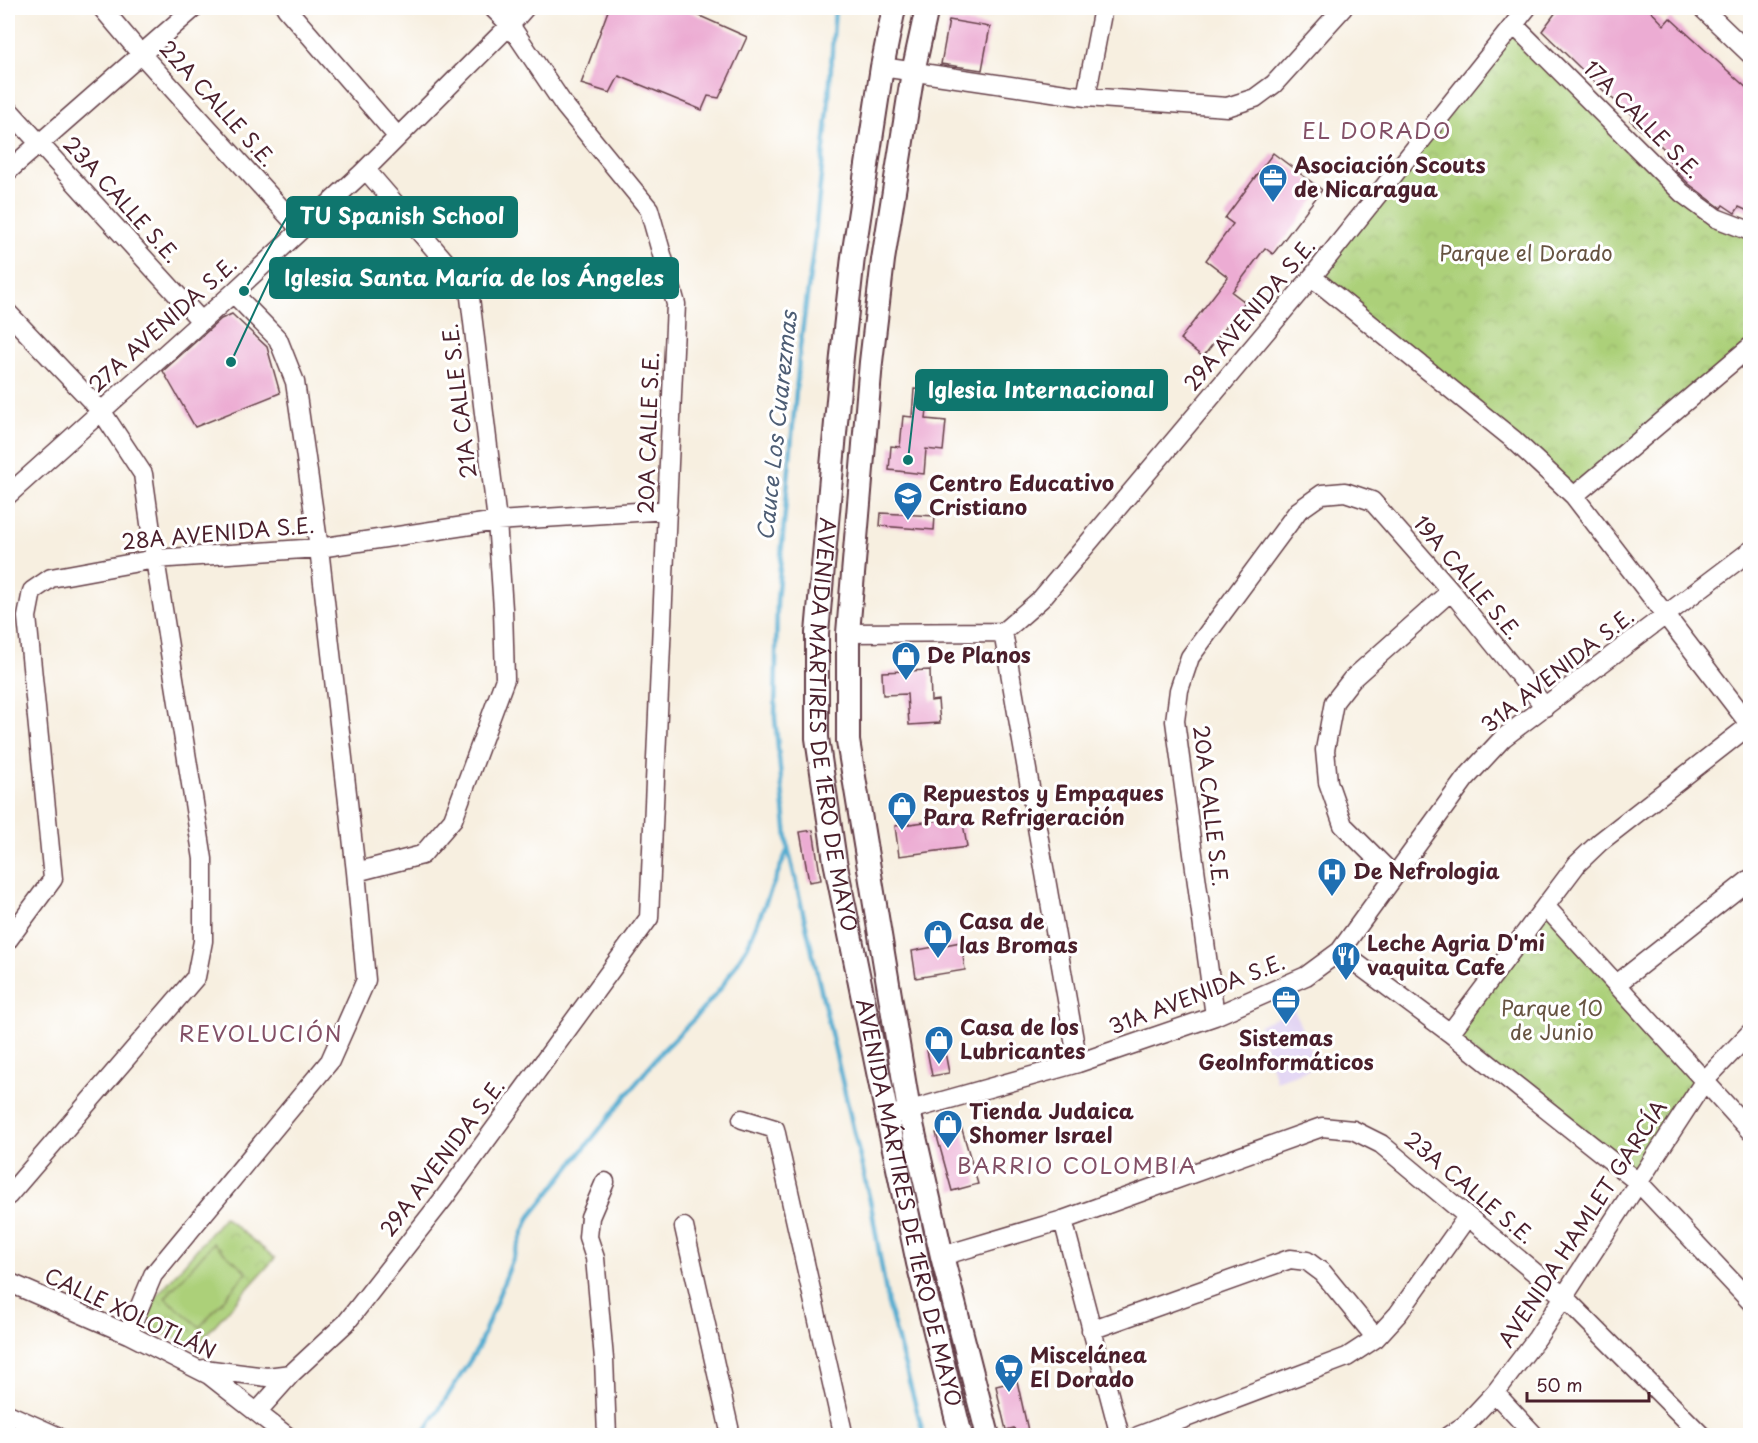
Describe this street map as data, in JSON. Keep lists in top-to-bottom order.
{
  "streets": {
    "main road": ["AVENIDA MÁRTIRES DE 1ERO DE MAYO"],
    "street": [
      "22A CALLE S.E.",
      "17A CALLE S.E.",
      "23A CALLE S.E.",
      "29A AVENIDA S.E.",
      "27A AVENIDA S.E.",
      "21A CALLE S.E.",
      "20A CALLE S.E.",
      "28A AVENIDA S.E.",
      "19A CALLE S.E.",
      "31A AVENIDA S.E.",
      "AVENIDA HAMLET GARCÍA",
      "CALLE XOLOTLÁN"
    ]
  },
  "crossings": [
    ["22A CALLE S.E.", "27A AVENIDA S.E."],
    ["17A CALLE S.E.", "29A AVENIDA S.E."],
    ["23A CALLE S.E.", "27A AVENIDA S.E."],
    ["23A CALLE S.E.", "AVENIDA HAMLET GARCÍA"],
    ["29A AVENIDA S.E.", "20A CALLE S.E."],
    ["29A AVENIDA S.E.", "CALLE XOLOTLÁN"],
    ["27A AVENIDA S.E.", "21A CALLE S.E."],
    ["27A AVENIDA S.E.", "20A CALLE S.E."],
    ["21A CALLE S.E.", "28A AVENIDA S.E."],
    ["20A CALLE S.E.", "28A AVENIDA S.E."],
    ["20A CALLE S.E.", "19A CALLE S.E."],
    ["20A CALLE S.E.", "31A AVENIDA S.E."],
    ["19A CALLE S.E.", "31A AVENIDA S.E."],
    ["31A AVENIDA S.E.", "AVENIDA MÁRTIRES DE 1ERO DE MAYO"]
  ],
  "districts": ["EL DORADO", "REVOLUCIÓN", "BARRIO COLOMBIA"],
  "water": ["Cauce Los Cuarezmas"],
  "parks": ["Parque el Dorado", "Parque 10 de Junio"],
  "places": {
    "office": ["Asociación Scouts de Nicaragua", "Sistemas GeoInformáticos"],
    "other": ["TU Spanish School", "Iglesia Santa María de los Ángeles", "Iglesia Internacional"],
    "school or university": ["Centro Educativo Cristiano"],
    "shop": [
      "De Planos",
      "Repuestos y Empaques Para Refrigeración",
      "Casa de las Bromas",
      "Casa de los Lubricantes",
      "Tienda Judaica Shomer Israel"
    ],
    "hospital": ["De Nefrologia"],
    "restaurant": ["Leche Agria D'mi vaquita Cafe"],
    "supermarket": ["Miscelánea El Dorado"]
  },
  "scale_bar": "50 m"
}
